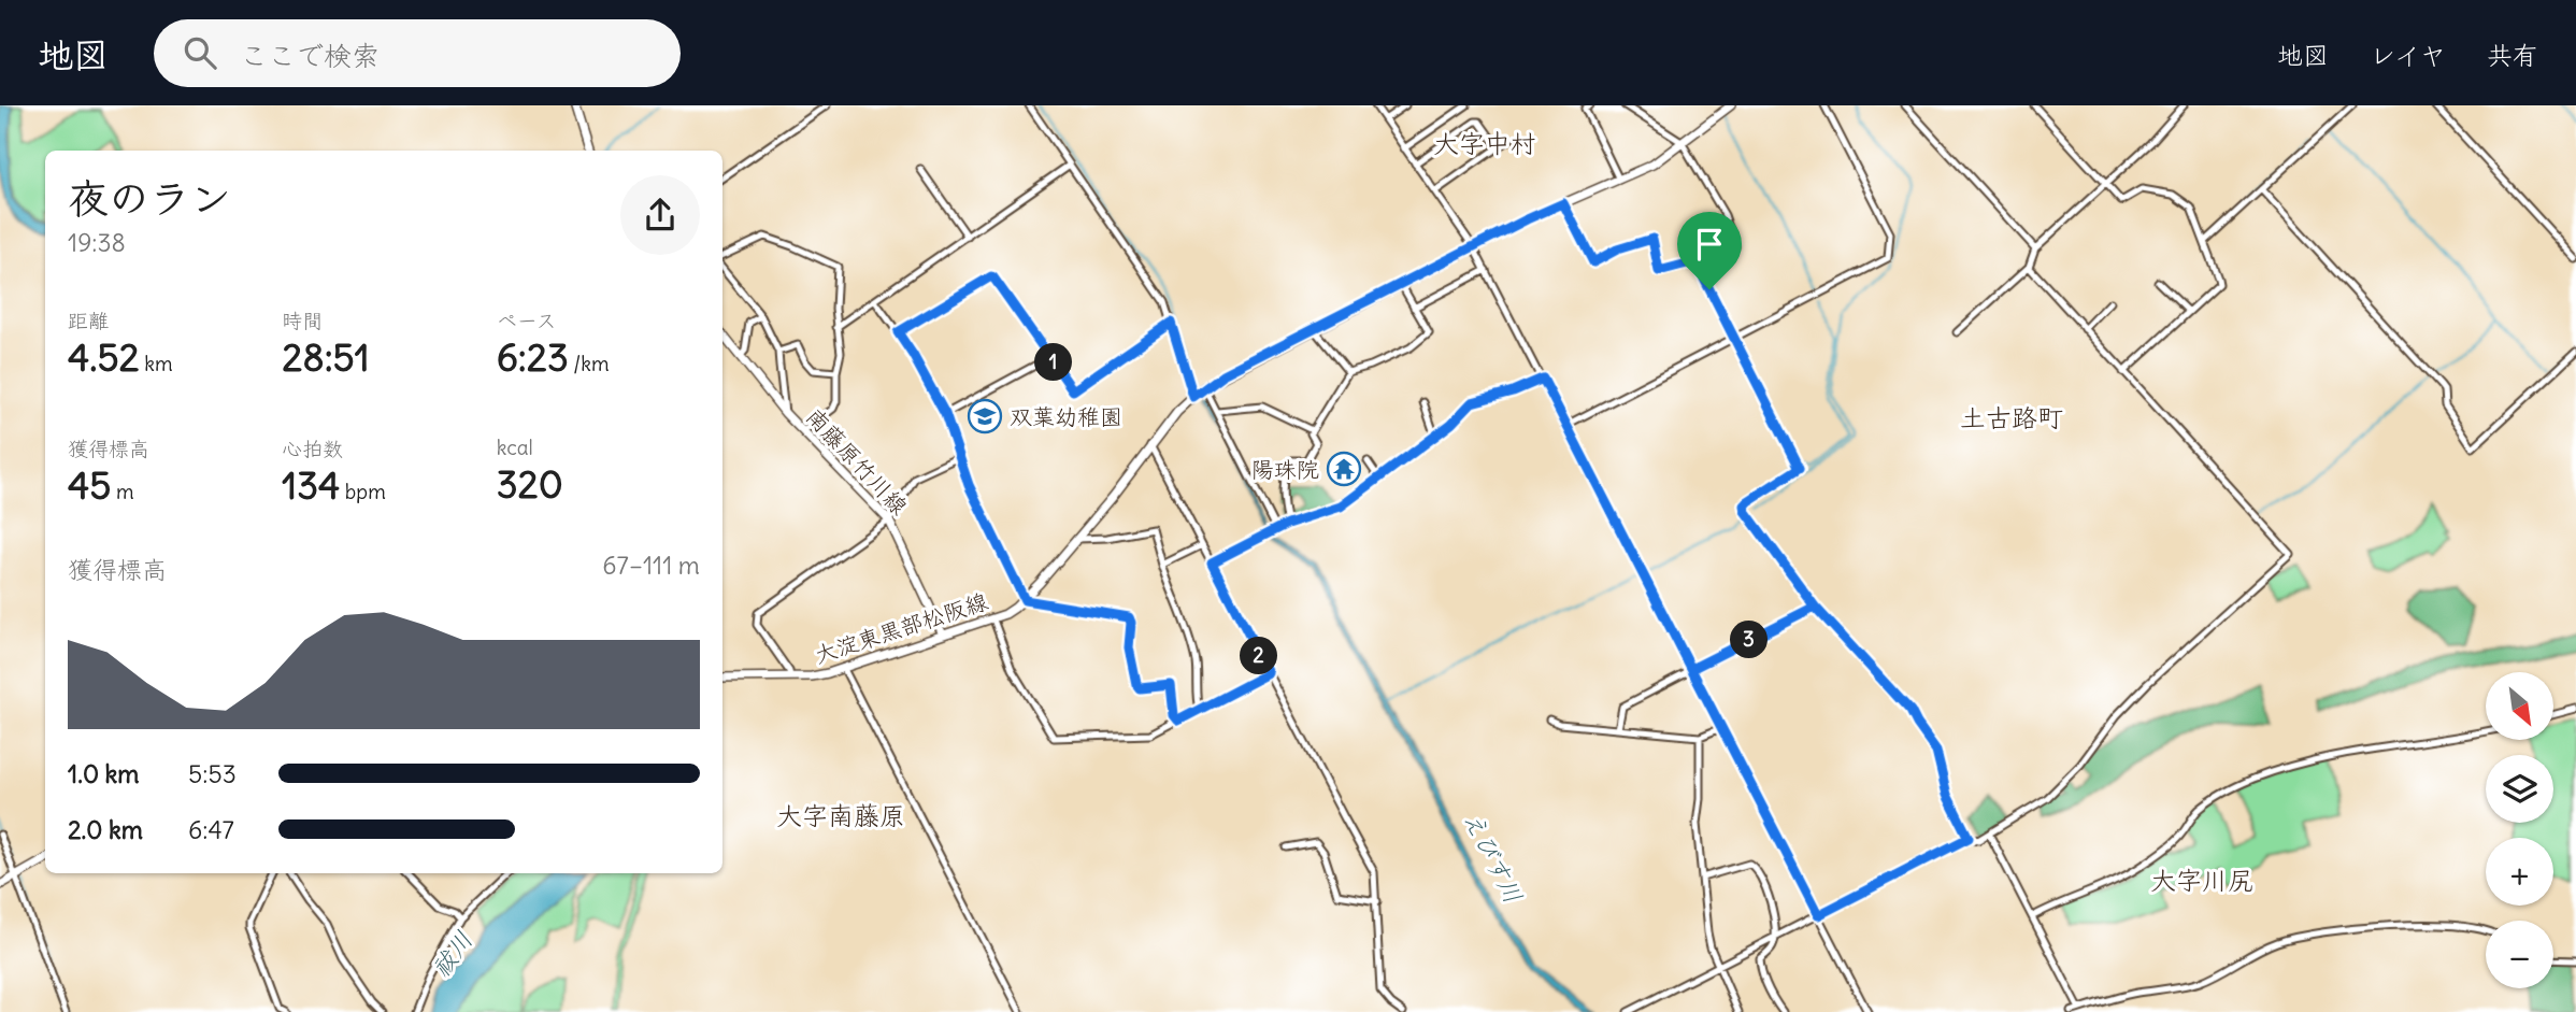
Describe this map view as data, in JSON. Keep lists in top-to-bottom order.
{
  "streets": {
    "main road": ["南藤原竹川線", "大淀東黒部松阪線"]
  },
  "crossings": [
    ["南藤原竹川線", "大淀東黒部松阪線"]
  ],
  "districts": [
    "大字中村",
    "土古路町",
    "大字南藤原",
    "大字川尻"
  ],
  "water": ["えびす川", "祓川"],
  "places": {
    "school or university": ["双葉幼稚園"],
    "temple": ["陽珠院"]
  },
  "north": "bottom right",
  "page": {
    "header": "地図",
    "search": "ここで検索",
    "nav": ["地図", "レイヤ", "共有"],
    "heading": ["夜のラン", "19:38"],
    "stats": [
      ["距離", "4.52 km"],
      ["時間", "28:51"],
      ["ペース", "6:23 /km"],
      ["獲得標高", "45 m"],
      ["心拍数", "134 bpm"],
      ["kcal", "320"]
    ],
    "pins": ["1", "3", "2"],
    "chart": ["獲得標高", "67–111 m"],
    "map_buttons": ["+", "−"],
    "list": [
      {
        "name": "1.0 km",
        "note": "5:53"
      },
      {
        "name": "2.0 km",
        "note": "6:47"
      }
    ]
  }
}
